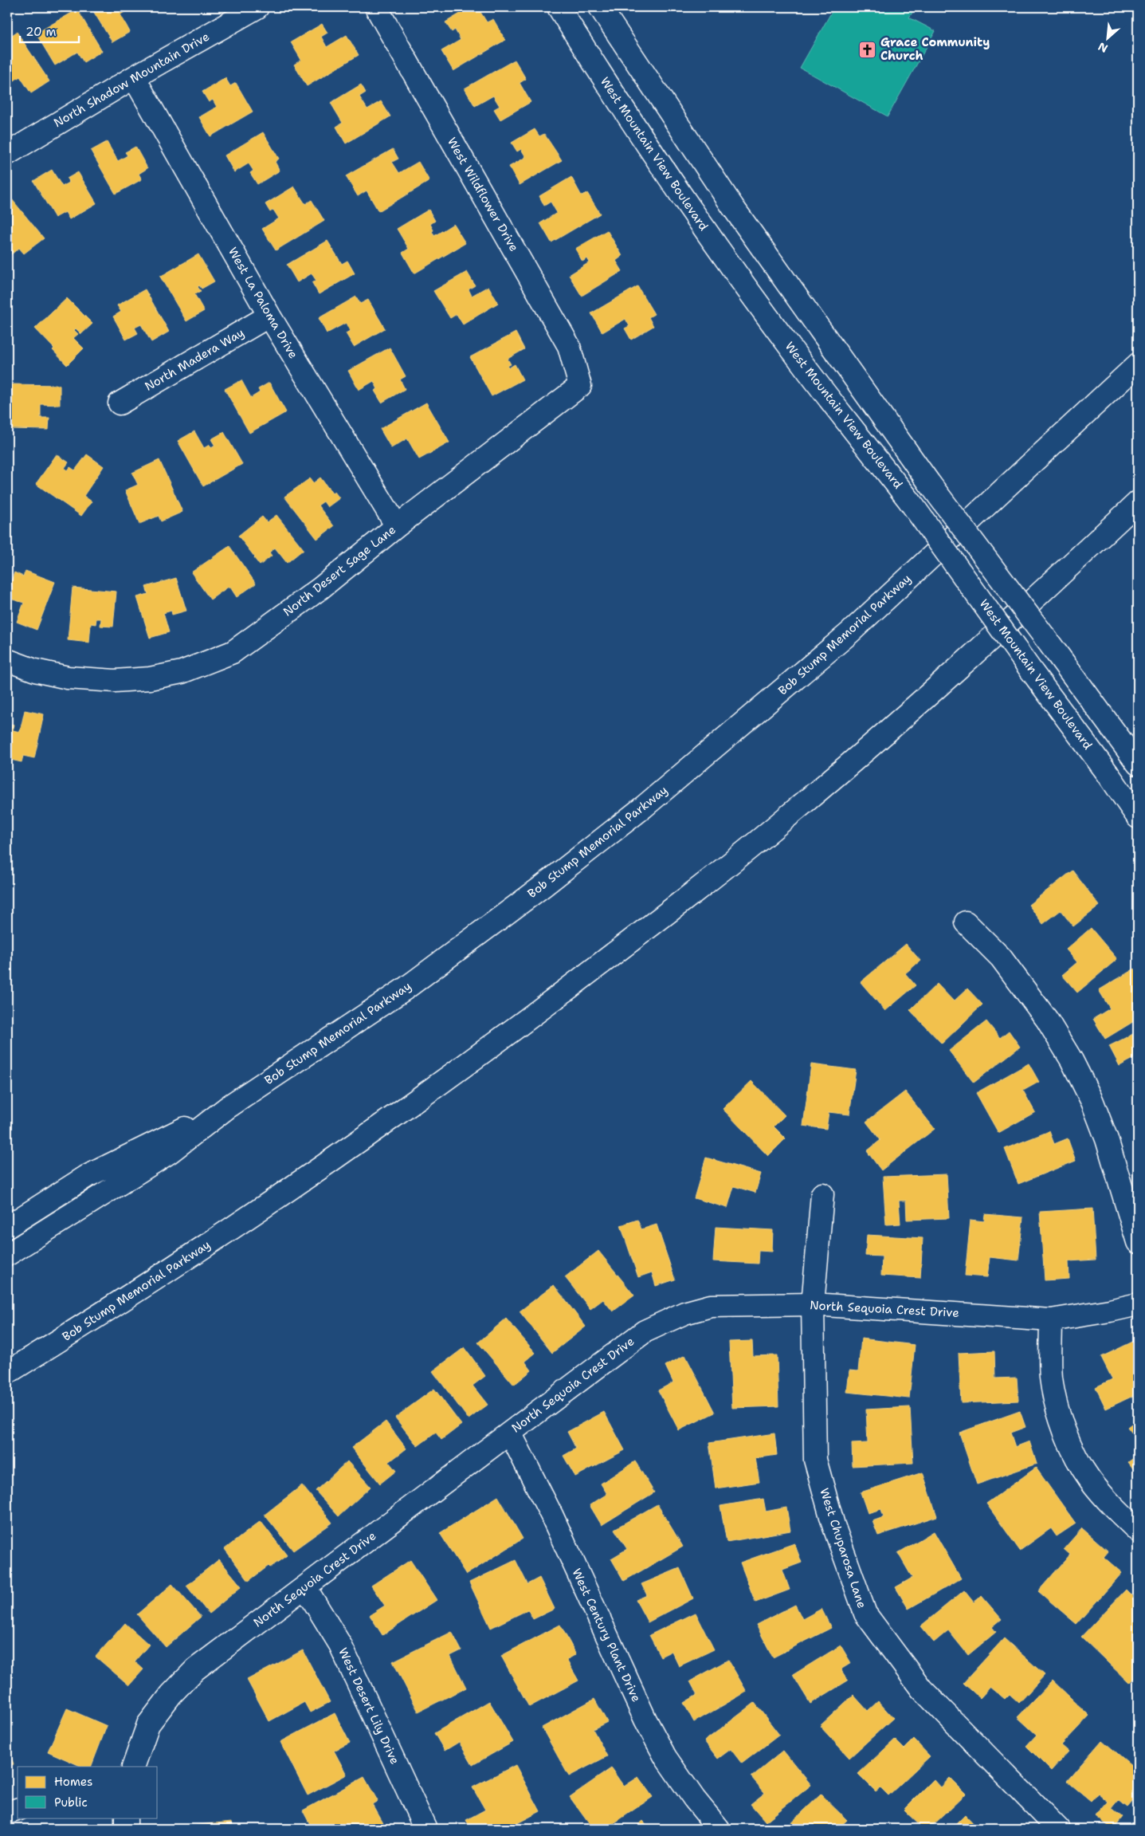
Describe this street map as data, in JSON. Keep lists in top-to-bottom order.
{
  "streets": {
    "main road": [
      "North Shadow Mountain Drive",
      "West Mountain View Boulevard",
      "West Wildflower Drive",
      "West La Paloma Drive",
      "North Madera Way",
      "North Desert Sage Lane",
      "Bob Stump Memorial Parkway",
      "North Sequoia Crest Drive",
      "West Chuparosa Lane",
      "West Century Plant Drive",
      "West Desert Lily Drive"
    ]
  },
  "crossings": [
    ["North Shadow Mountain Drive", "West La Paloma Drive"],
    ["West Wildflower Drive", "North Desert Sage Lane"],
    ["West La Paloma Drive", "North Madera Way"],
    ["West La Paloma Drive", "North Desert Sage Lane"],
    ["North Sequoia Crest Drive", "West Chuparosa Lane"],
    ["North Sequoia Crest Drive", "West Century Plant Drive"],
    ["North Sequoia Crest Drive", "West Desert Lily Drive"]
  ],
  "places": {
    "church": ["Grace Community Church"]
  },
  "legend": ["Homes", "Public"],
  "scale_bar": "20 m",
  "north": "bottom left"
}
